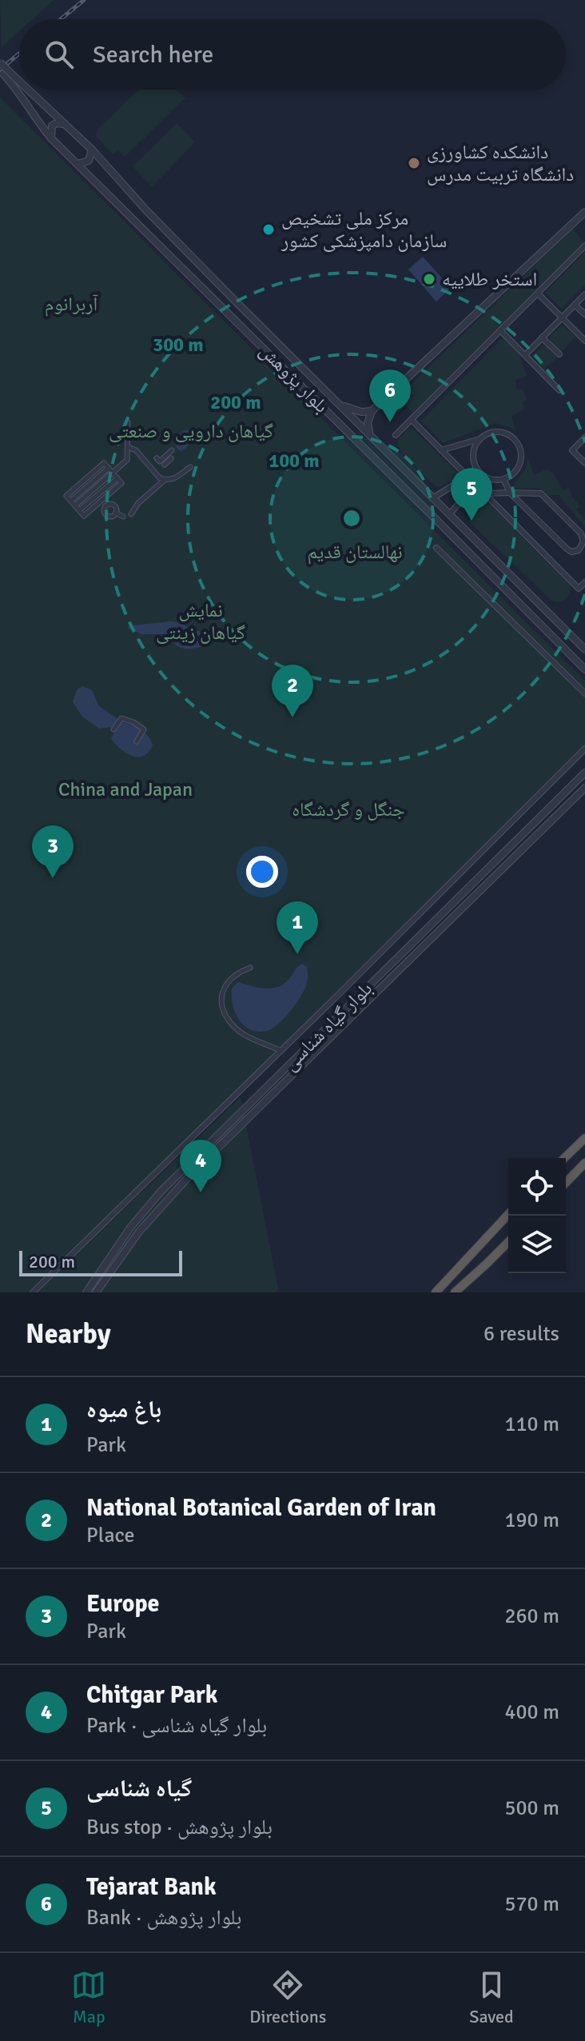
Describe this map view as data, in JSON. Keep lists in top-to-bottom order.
{
  "streets": {
    "street": ["بلوار پژوهش", "بلوار گیاه شناسی"]
  },
  "parks": [
    "آربرانوم",
    "گیاهان دارویی و صنعتی",
    "نهالستان قدیم",
    "نمایش گیاهان زینتی",
    "China and Japan",
    "جنگل و گردشگاه"
  ],
  "places": ["دانشکده کشاورزی دانشگاه تربیت مدرس", "مرکز ملی تشخیص سازمان دامپزشکی کشور", "استخر طلاییه"],
  "scale_bar": "200 m",
  "page": {
    "search": "Search here",
    "pins": [
      "6",
      "5",
      "2",
      "3",
      "1",
      "4"
    ],
    "scale": "200 m",
    "heading": ["Nearby", "6 results"],
    "list": [
      {
        "mark": "1",
        "name": "باغ میوه",
        "note": "Park",
        "value": "110 m"
      },
      {
        "mark": "2",
        "name": "National Botanical Garden of Iran",
        "note": "Place",
        "value": "190 m"
      },
      {
        "mark": "3",
        "name": "Europe",
        "note": "Park",
        "value": "260 m"
      },
      {
        "mark": "4",
        "name": "Chitgar Park",
        "note": "Park · بلوار گیاه شناسی",
        "value": "400 m"
      },
      {
        "mark": "5",
        "name": "گیاه شناسی",
        "note": "Bus stop · بلوار پژوهش",
        "value": "500 m"
      },
      {
        "mark": "6",
        "name": "Tejarat Bank",
        "note": "Bank · بلوار پژوهش",
        "value": "570 m"
      }
    ],
    "nav": ["Map", "Directions", "Saved"]
  },
  "rings": ["300 m", "200 m", "100 m"]
}
